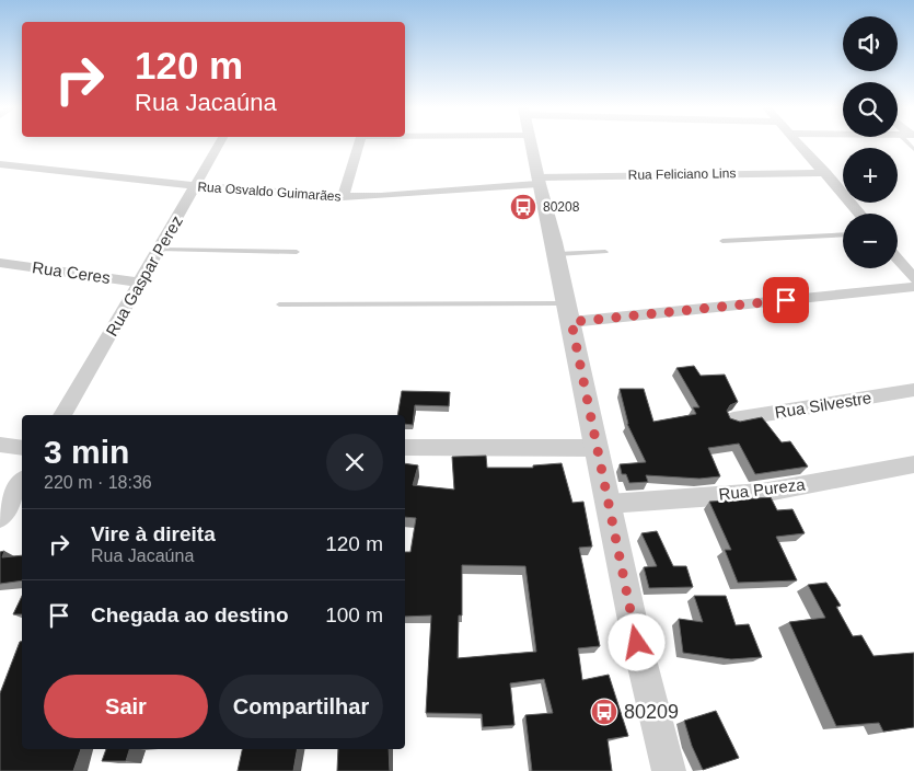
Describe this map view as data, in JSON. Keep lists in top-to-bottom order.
{
  "streets": {
    "street": [
      "Rua Feliciano Lins",
      "Rua Osvaldo Guimarães",
      "Rua Ceres",
      "Rua Gaspar Perez",
      "Rua Silvestre",
      "Rua Pureza"
    ]
  },
  "crossings": [
    ["Rua Feliciano Lins", "Rua Osvaldo Guimarães"],
    ["Rua Osvaldo Guimarães", "Rua Gaspar Perez"],
    ["Rua Ceres", "Rua Gaspar Perez"]
  ],
  "places": {
    "bus stop": ["80208", "80209"]
  },
  "page": {
    "map_buttons": ["+", "−"],
    "turn": ["120 m", "Rua Jacaúna"],
    "heading": ["3 min", "220 m · 18:36"],
    "list": [
      {
        "name": "Vire à direita",
        "note": "Rua Jacaúna",
        "value": "120 m"
      },
      {
        "name": "Chegada ao destino",
        "value": "100 m"
      }
    ],
    "buttons": ["Sair", "Compartilhar"]
  }
}
